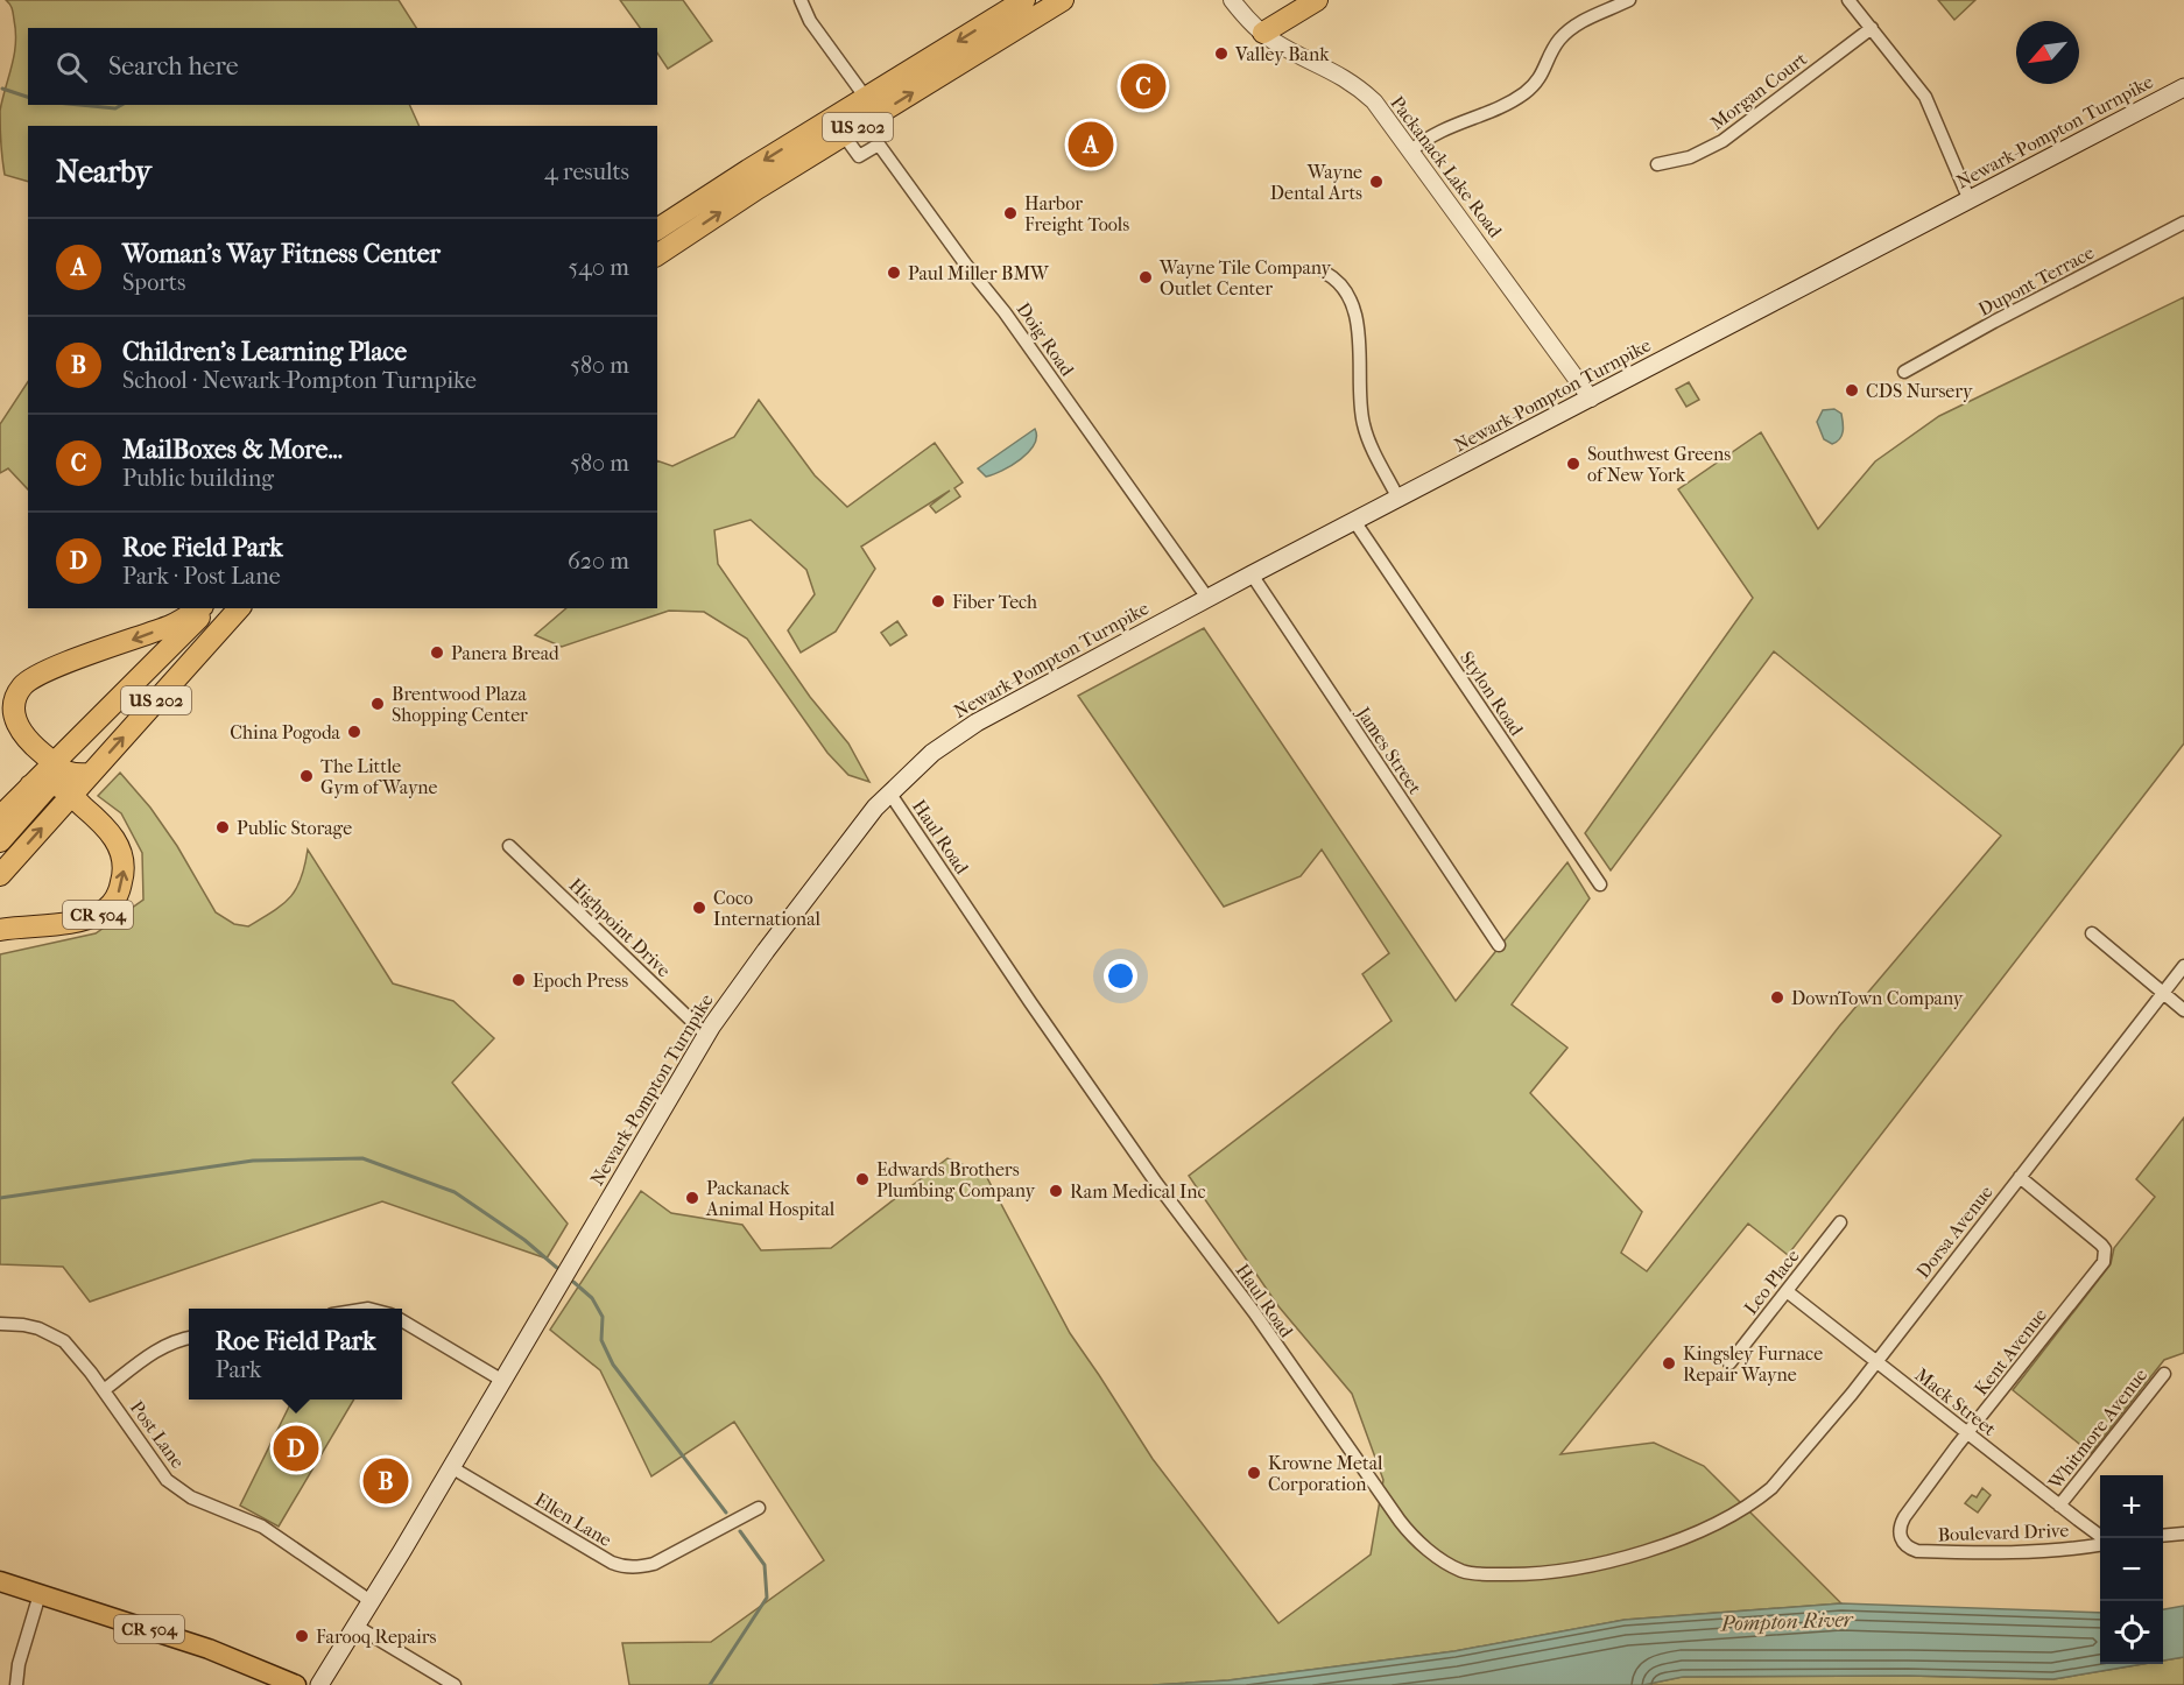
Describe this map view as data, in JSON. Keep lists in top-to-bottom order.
{
  "streets": {
    "highway": ["US 202", "CR 504"],
    "main road": ["Newark-Pompton Turnpike"],
    "street": [
      "Morgan Court",
      "Packanack Lake Road",
      "Dupont Terrace",
      "Doig Road",
      "Stylon Road",
      "James Street",
      "Haul Road",
      "Highpoint Drive",
      "Dorsa Avenue",
      "Leo Place",
      "Kent Avenue",
      "Mack Street",
      "Whitmore Avenue",
      "Post Lane",
      "Ellen Lane",
      "Boulevard Drive"
    ]
  },
  "crossings": [
    ["US 202", "Doig Road"],
    ["US 202", "CR 504"],
    ["Newark-Pompton Turnpike", "Packanack Lake Road"],
    ["Newark-Pompton Turnpike", "Doig Road"],
    ["Newark-Pompton Turnpike", "Stylon Road"],
    ["Newark-Pompton Turnpike", "James Street"],
    ["Newark-Pompton Turnpike", "Haul Road"],
    ["Newark-Pompton Turnpike", "Highpoint Drive"],
    ["Newark-Pompton Turnpike", "Post Lane"],
    ["Newark-Pompton Turnpike", "Ellen Lane"],
    ["Haul Road", "Dorsa Avenue"],
    ["Dorsa Avenue", "Kent Avenue"],
    ["Dorsa Avenue", "Mack Street"],
    ["Leo Place", "Mack Street"],
    ["Kent Avenue", "Mack Street"],
    ["Kent Avenue", "Boulevard Drive"],
    ["Mack Street", "Whitmore Avenue"]
  ],
  "water": ["Pompton River"],
  "places": [
    "Valley Bank",
    "Wayne Dental Arts",
    "Harbor Freight Tools",
    "Paul Miller BMW",
    "Wayne Tile Company Outlet Center",
    "CDS Nursery",
    "Southwest Greens of New York",
    "Fiber Tech",
    "Panera Bread",
    "Brentwood Plaza Shopping Center",
    "China Pogoda",
    "The Little Gym of Wayne",
    "Public Storage",
    "Coco International",
    "Epoch Press",
    "DownTown Company",
    "Edwards Brothers Plumbing Company",
    "Ram Medical Inc",
    "Packanack Animal Hospital",
    "Kingsley Furnace Repair Wayne",
    "Krowne Metal Corporation",
    "Farooq Repairs"
  ],
  "north": "bottom left",
  "page": {
    "search": "Search here",
    "pins": [
      "C",
      "A",
      "D",
      "B"
    ],
    "heading": ["Nearby", "4 results"],
    "list": [
      {
        "mark": "A",
        "name": "Woman's Way Fitness Center",
        "note": "Sports",
        "value": "540 m"
      },
      {
        "mark": "B",
        "name": "Children's Learning Place",
        "note": "School · Newark-Pompton Turnpike",
        "value": "580 m"
      },
      {
        "mark": "C",
        "name": "MailBoxes & More...",
        "note": "Public building",
        "value": "580 m"
      },
      {
        "mark": "D",
        "name": "Roe Field Park",
        "note": "Park · Post Lane",
        "value": "620 m"
      }
    ],
    "popup": ["Roe Field Park", "Park"],
    "map_buttons": ["+", "−"]
  }
}
